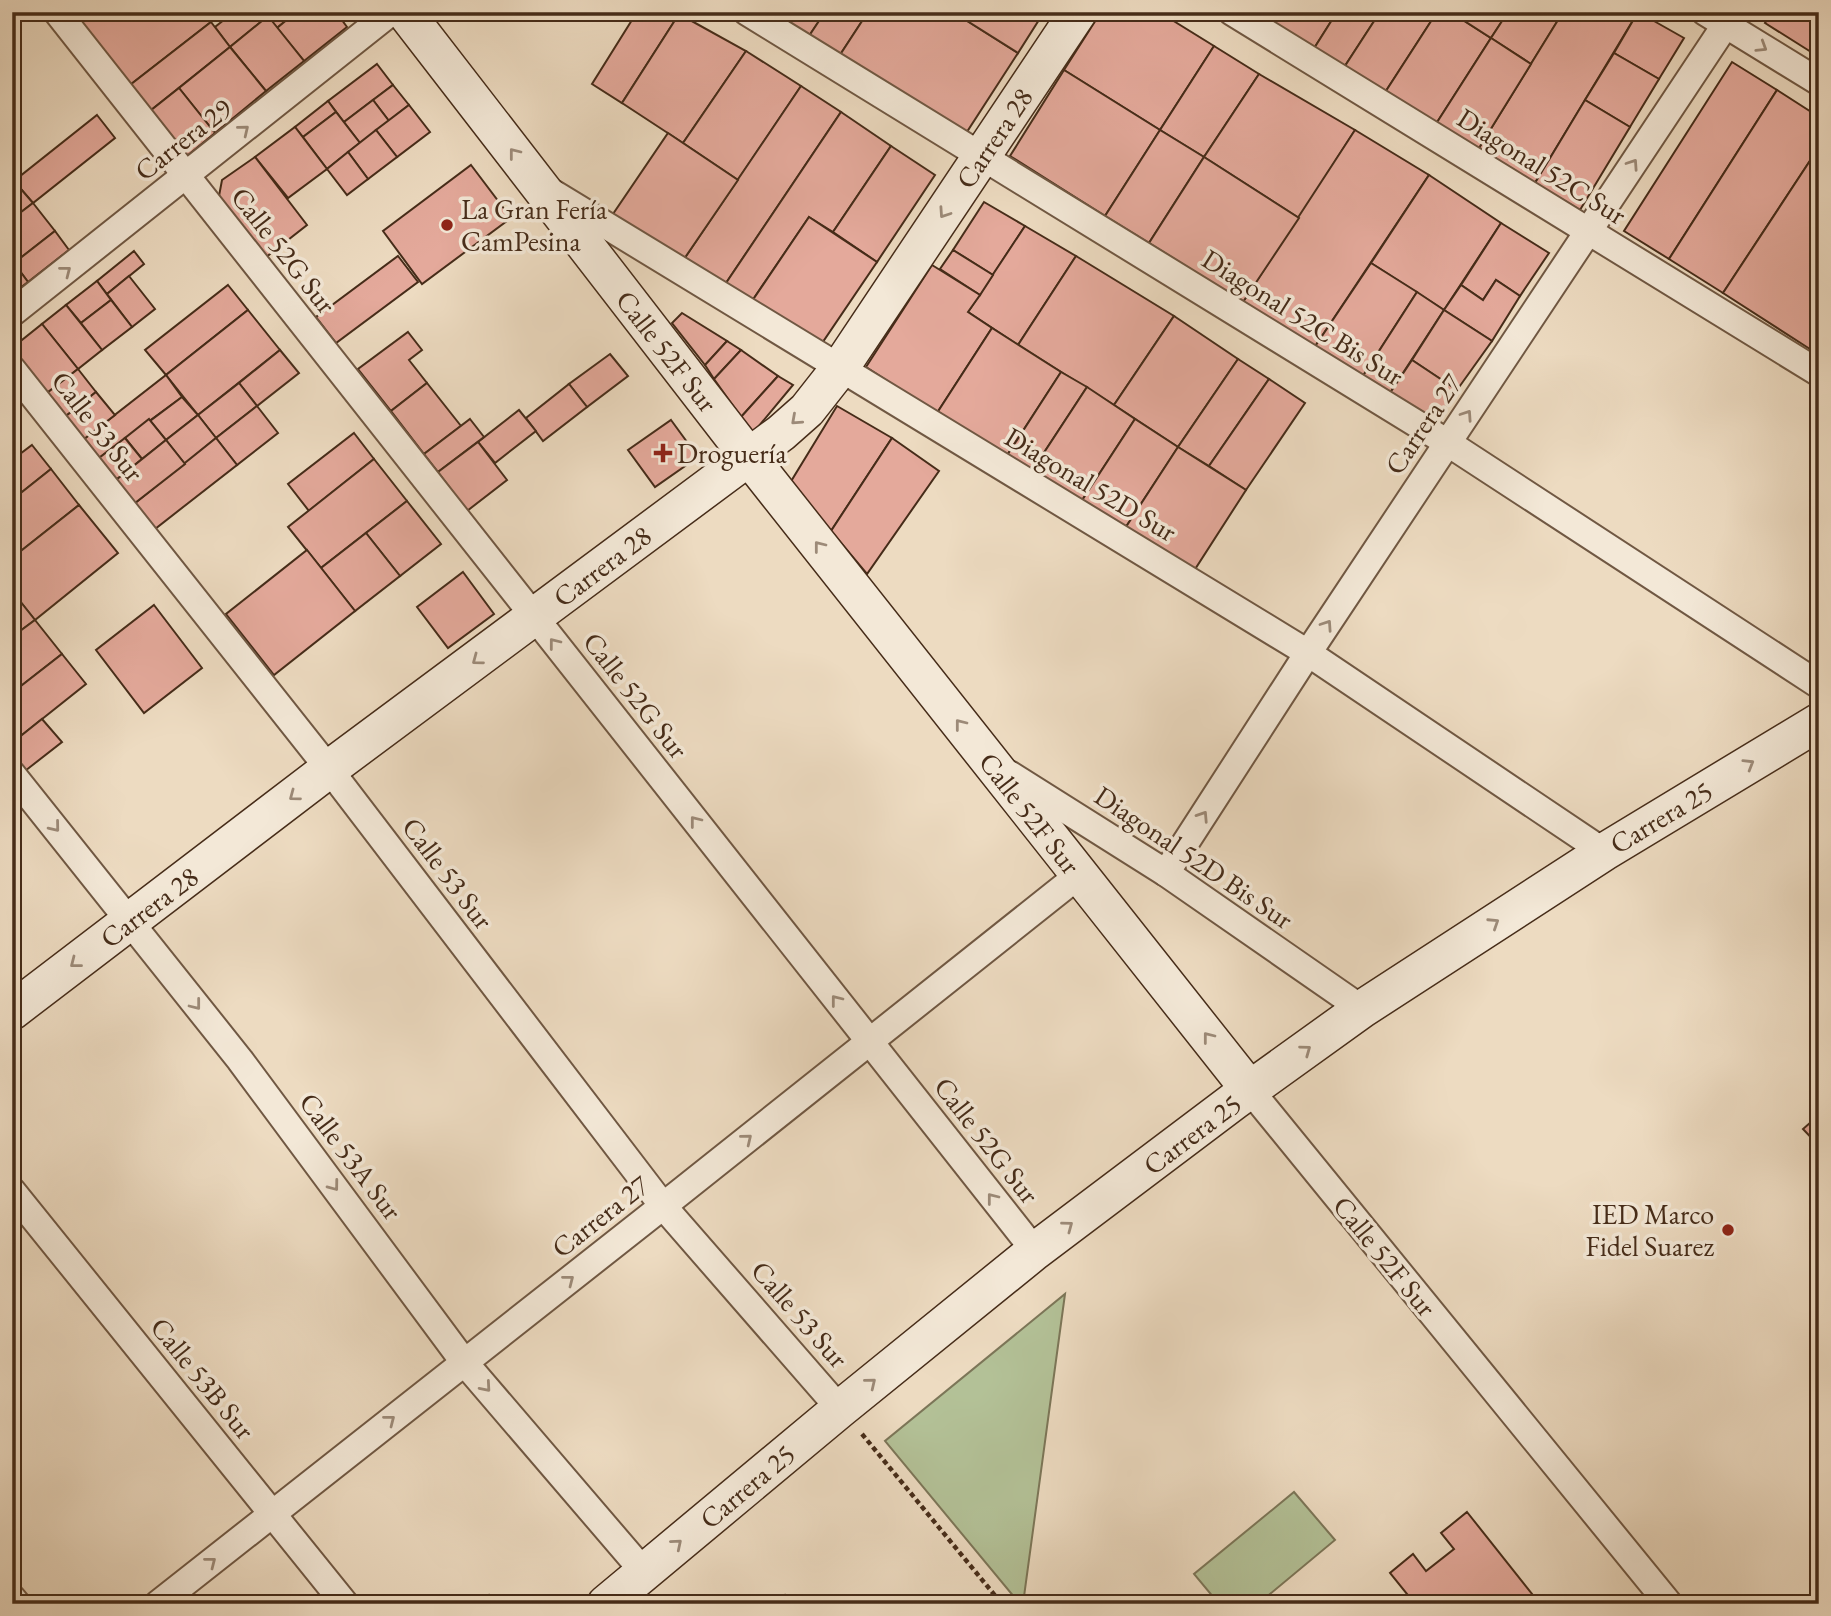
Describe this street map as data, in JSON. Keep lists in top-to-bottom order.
{
  "streets": {
    "street": [
      "Carrera 28",
      "Carrera 29",
      "Diagonal 52C Sur",
      "Calle 52G Sur",
      "Diagonal 52C Bis Sur",
      "Calle 52F Sur",
      "Carrera 27",
      "Calle 53 Sur",
      "Diagonal 52D Sur",
      "Carrera 25",
      "Diagonal 52D Bis Sur",
      "Calle 53A Sur",
      "Calle 53B Sur"
    ]
  },
  "crossings": [
    ["Carrera 28", "Calle 52G Sur"],
    ["Carrera 28", "Diagonal 52C Bis Sur"],
    ["Carrera 28", "Calle 52F Sur"],
    ["Carrera 28", "Calle 53 Sur"],
    ["Carrera 28", "Diagonal 52D Sur"],
    ["Carrera 28", "Calle 53A Sur"],
    ["Carrera 29", "Calle 52G Sur"],
    ["Diagonal 52C Sur", "Carrera 27"],
    ["Calle 52G Sur", "Carrera 27"],
    ["Calle 52G Sur", "Carrera 25"],
    ["Diagonal 52C Bis Sur", "Carrera 27"],
    ["Calle 52F Sur", "Carrera 27"],
    ["Calle 52F Sur", "Diagonal 52D Sur"],
    ["Calle 52F Sur", "Carrera 25"],
    ["Calle 52F Sur", "Diagonal 52D Bis Sur"],
    ["Carrera 27", "Calle 53 Sur"],
    ["Carrera 27", "Diagonal 52D Sur"],
    ["Carrera 27", "Diagonal 52D Bis Sur"],
    ["Carrera 27", "Calle 53A Sur"],
    ["Carrera 27", "Calle 53B Sur"],
    ["Calle 53 Sur", "Carrera 25"],
    ["Diagonal 52D Sur", "Carrera 25"],
    ["Carrera 25", "Diagonal 52D Bis Sur"],
    ["Carrera 25", "Calle 53A Sur"]
  ],
  "one_way": [
    "Carrera 28",
    "Carrera 29",
    "Calle 52G Sur",
    "Calle 52F Sur",
    "Carrera 27",
    "Carrera 25",
    "Calle 53A Sur"
  ],
  "places": {
    "other": ["La Gran Fería CamPesina", "IED Marco Fidel Suarez"],
    "health": ["Droguería"]
  }
}
